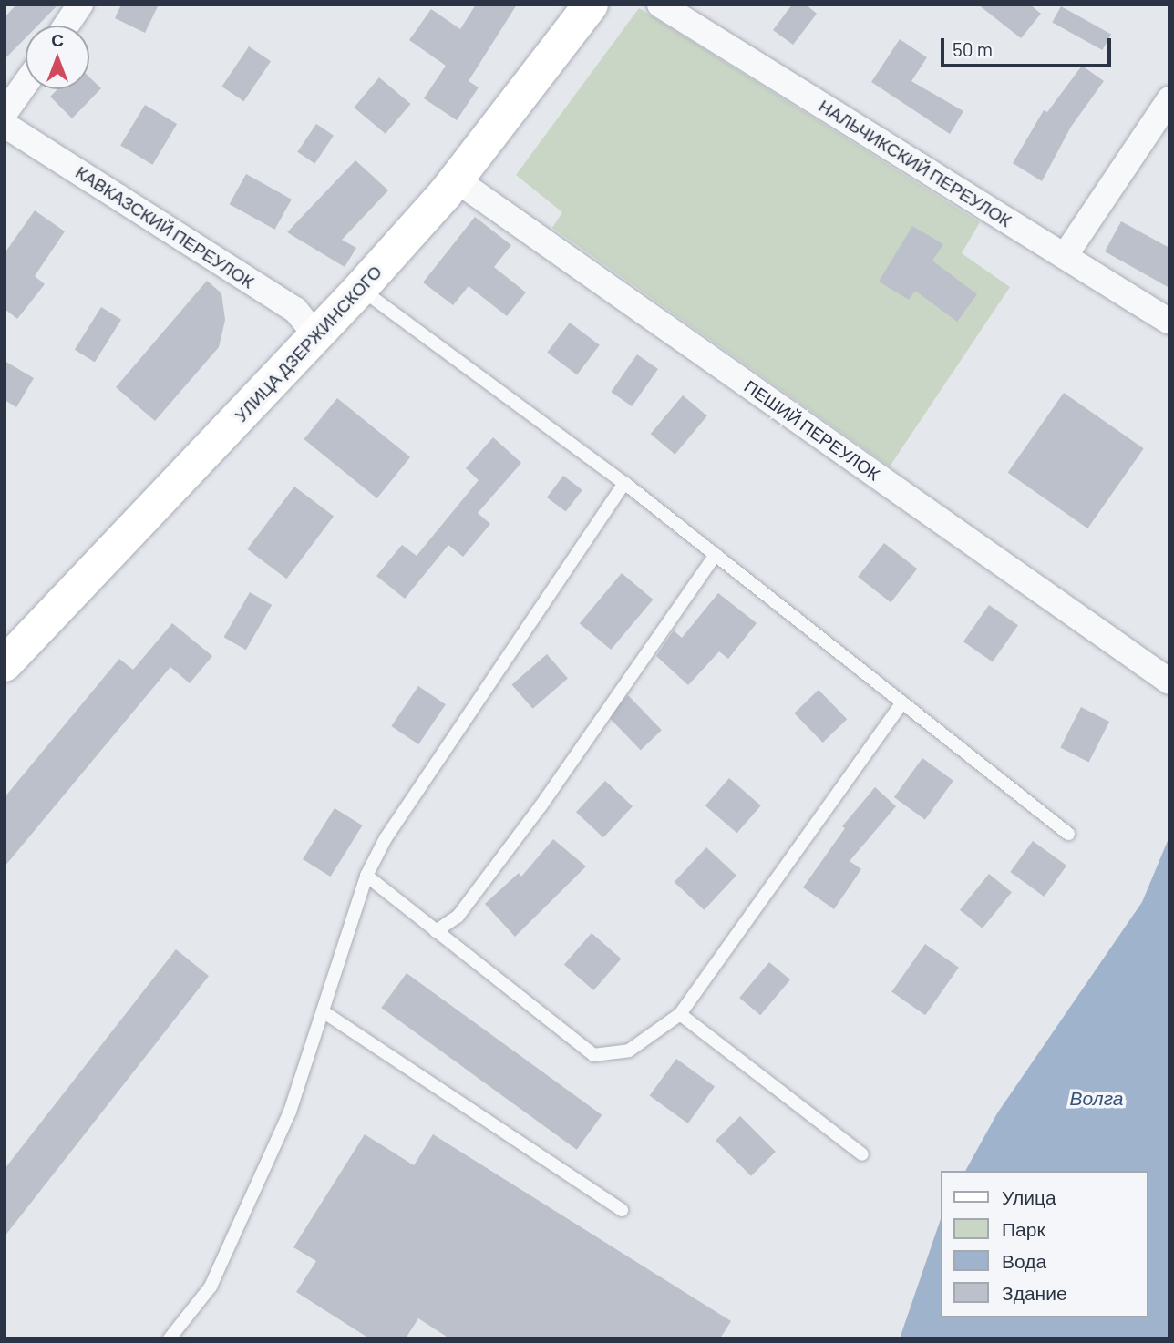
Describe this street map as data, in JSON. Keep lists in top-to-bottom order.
{
  "streets": {
    "main road": ["УЛИЦА ДЗЕРЖИНСКОГО"],
    "street": ["НАЛЬЧИКСКИЙ ПЕРЕУЛОК", "КАВКАЗСКИЙ ПЕРЕУЛОК", "ПЕШИЙ ПЕРЕУЛОК"]
  },
  "crossings": [
    ["КАВКАЗСКИЙ ПЕРЕУЛОК", "УЛИЦА ДЗЕРЖИНСКОГО"],
    ["УЛИЦА ДЗЕРЖИНСКОГО", "ПЕШИЙ ПЕРЕУЛОК"]
  ],
  "water": ["Волга"],
  "legend": [
    "Улица",
    "Парк",
    "Вода",
    "Здание"
  ],
  "scale_bar": "50 m",
  "north": "top"
}
